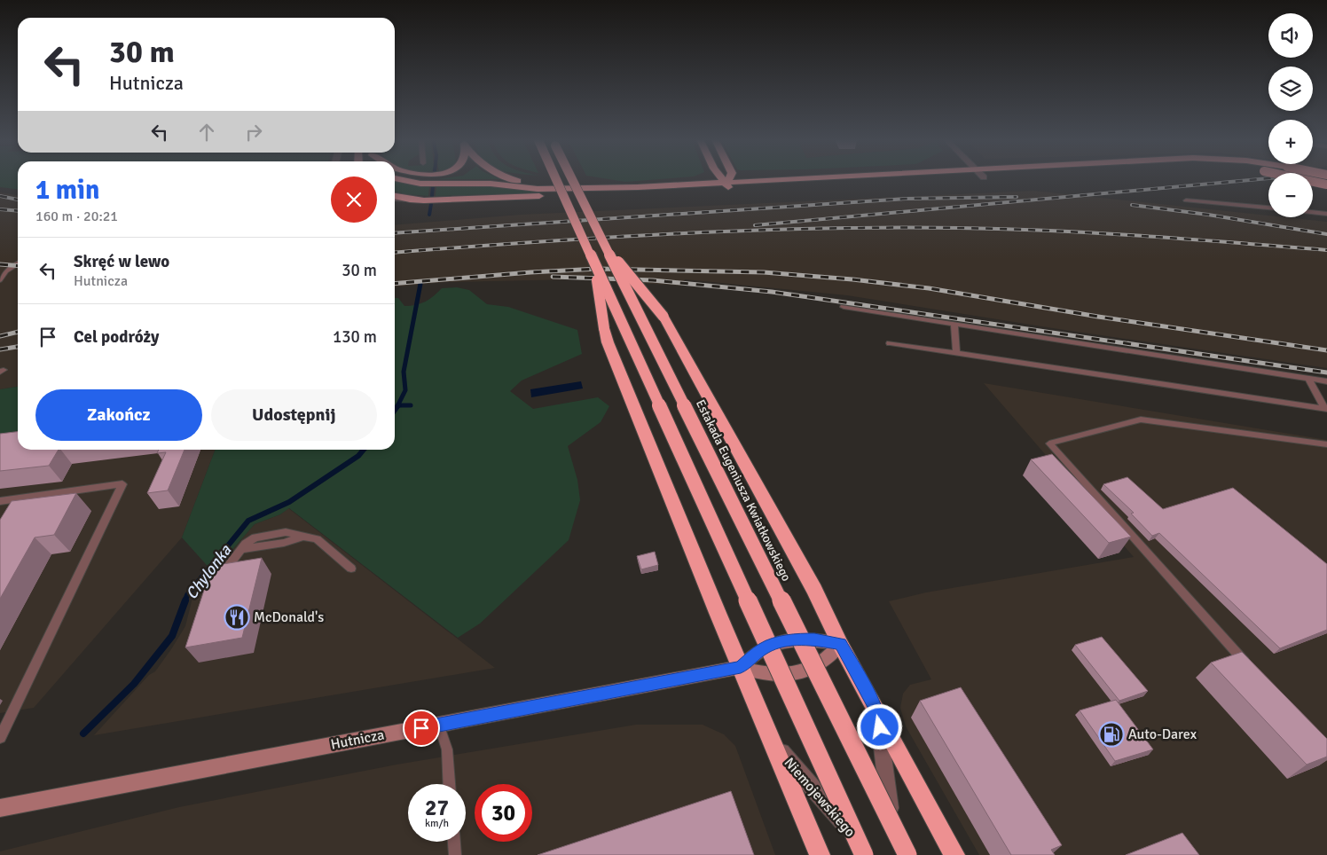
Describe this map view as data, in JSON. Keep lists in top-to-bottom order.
{
  "streets": {
    "highway": ["Estakada Eugeniusza Kwiatkowskiego"],
    "main road": ["Hutnicza"],
    "street": ["Niemojewskiego"]
  },
  "water": ["Chylonka"],
  "places": {
    "restaurant": ["McDonald's"],
    "fuel station": ["Auto-Darex"]
  },
  "page": {
    "map_buttons": ["+", "−"],
    "turn": ["30 m", "Hutnicza"],
    "heading": ["1 min", "160 m · 20:21"],
    "list": [
      {
        "name": "Skręć w lewo",
        "note": "Hutnicza",
        "value": "30 m"
      },
      {
        "name": "Cel podróży",
        "value": "130 m"
      }
    ],
    "buttons": ["Zakończ", "Udostępnij"],
    "speed": "27 km/h",
    "limit": "30"
  }
}
